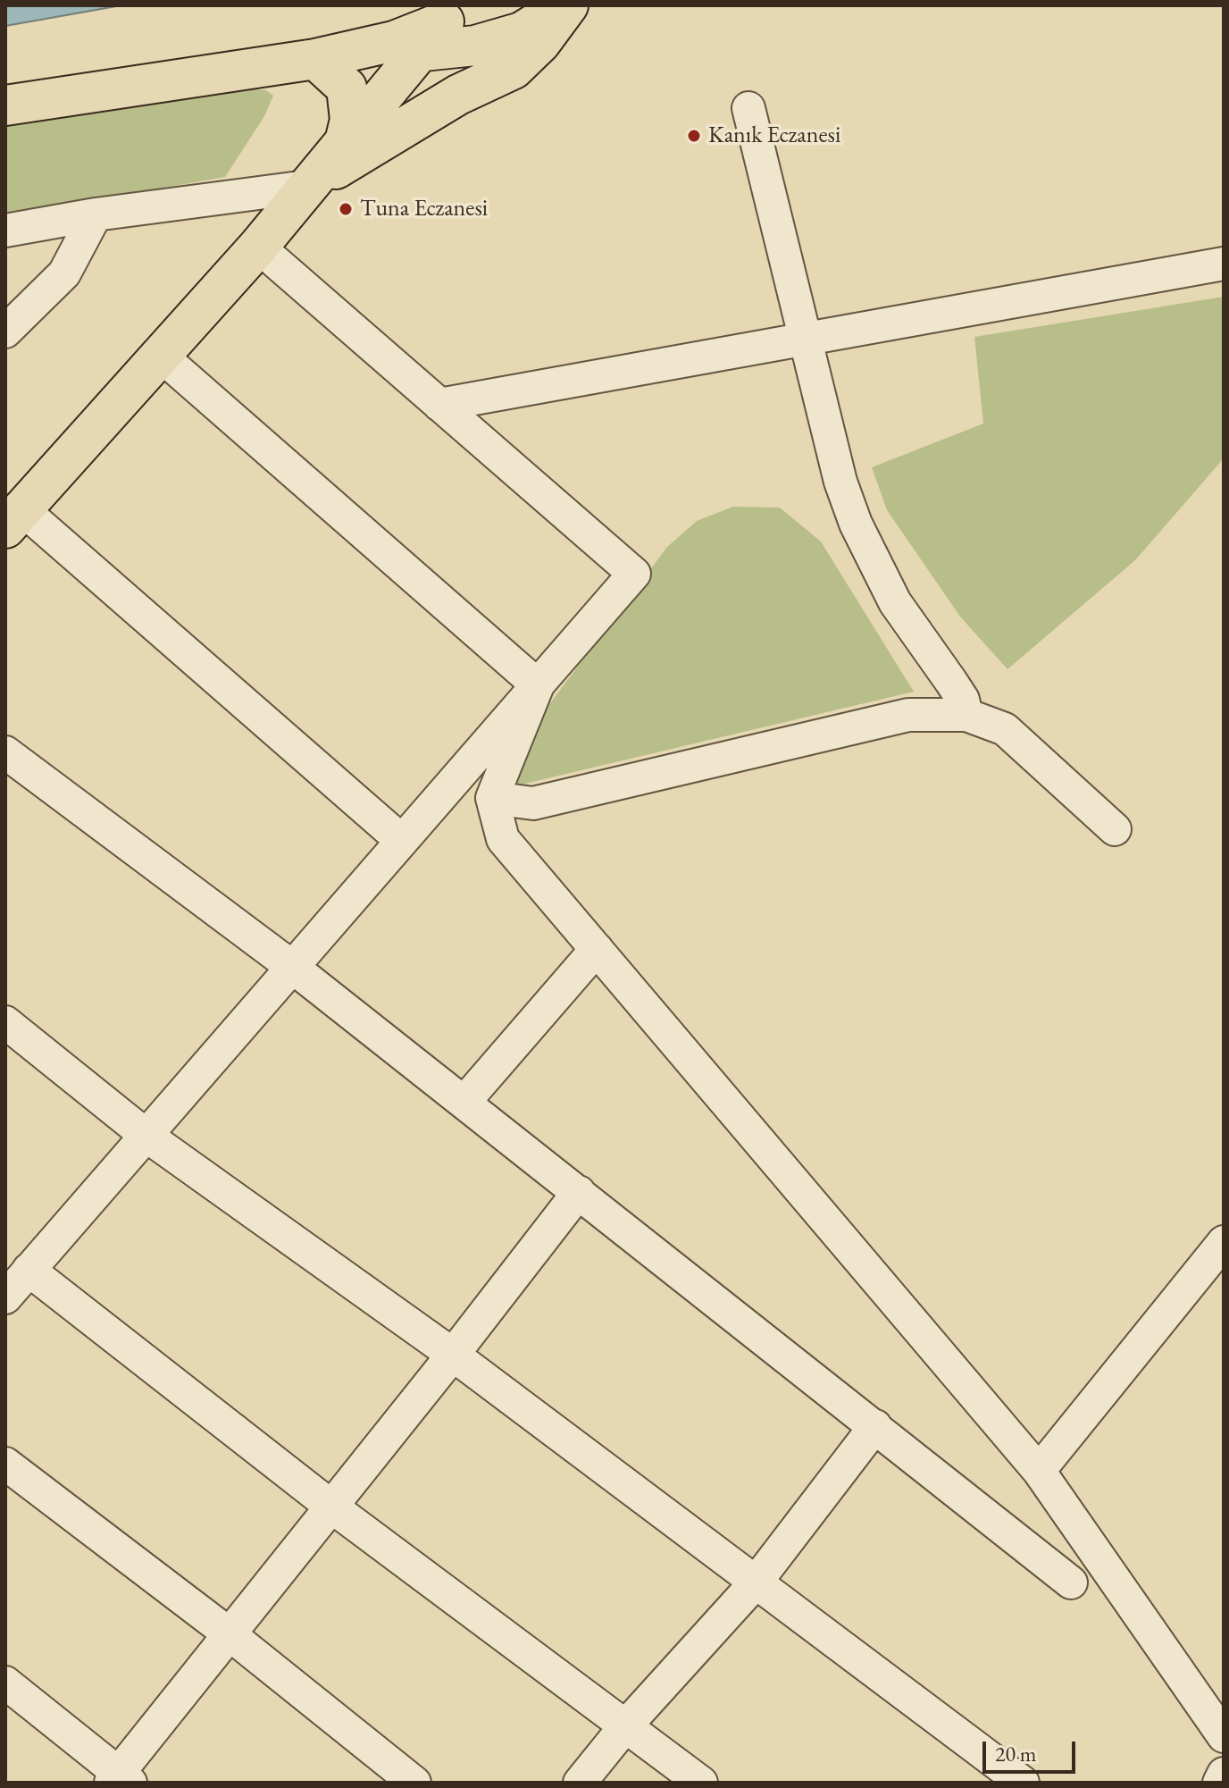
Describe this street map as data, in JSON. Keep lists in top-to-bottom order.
{
  "places": ["Kanık Eczanesi", "Tuna Eczanesi"],
  "scale_bar": "20 m"
}
